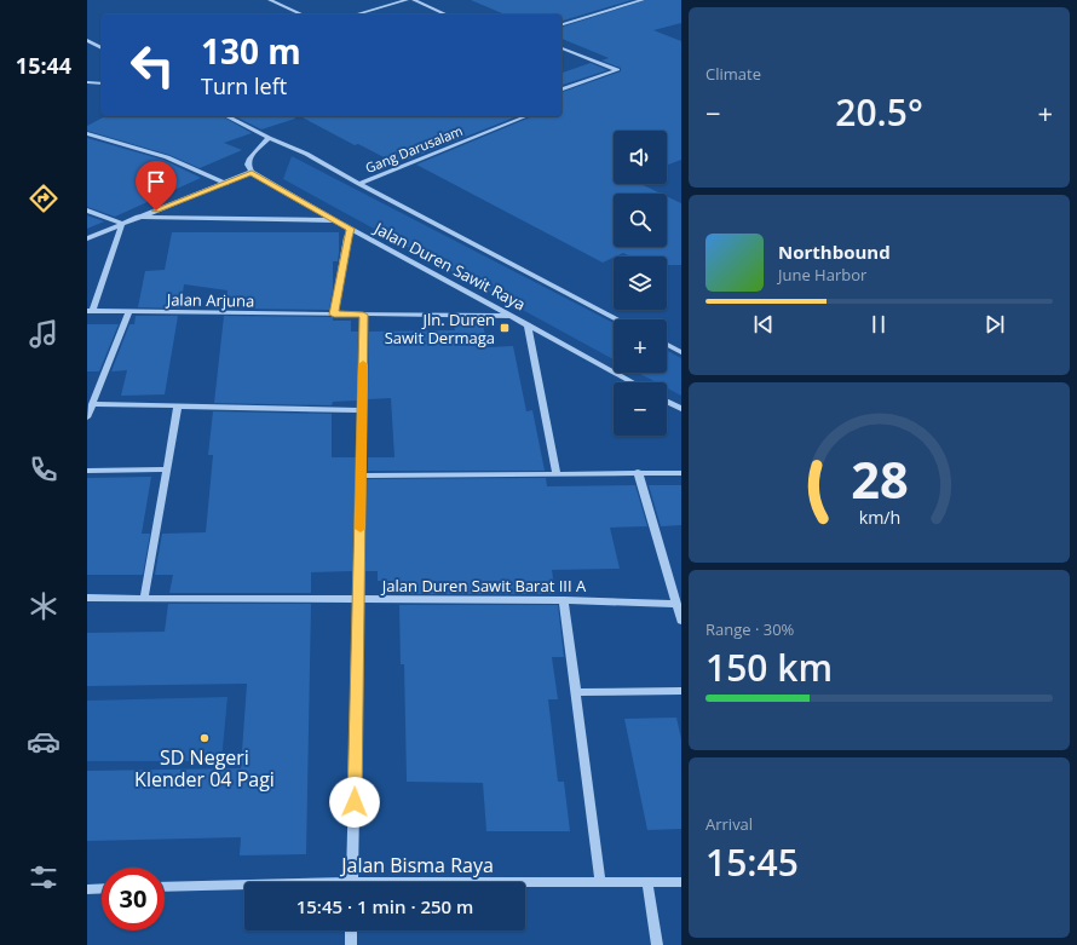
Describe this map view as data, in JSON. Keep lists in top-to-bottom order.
{
  "streets": {
    "street": [
      "Gang Darusalam",
      "Jalan Duren Sawit Raya",
      "Jalan Arjuna",
      "Jalan Duren Sawit Barat III A",
      "Jalan Bisma Raya"
    ]
  },
  "crossings": [
    ["Gang Darusalam", "Jalan Duren Sawit Raya"],
    ["Jalan Duren Sawit Raya", "Jalan Arjuna"]
  ],
  "places": {
    "transit": ["Jln. Duren Sawit Dermaga"],
    "other": ["SD Negeri Klender 04 Pagi"]
  },
  "page": {
    "tabs": "15:44",
    "tile": [
      "Climate",
      ["Range · 30%", "150 km"],
      ["Arrival", "15:45"]
    ],
    "turn": ["130 m", "Turn left"],
    "heat": ["−", "20.5°", "+"],
    "map_buttons": ["+", "−"],
    "song": ["Northbound", "June Harbor"],
    "limit": "30",
    "trip": "15:45 · 1 min · 250 m",
    "gauge": ["28", "km/h"]
  }
}
